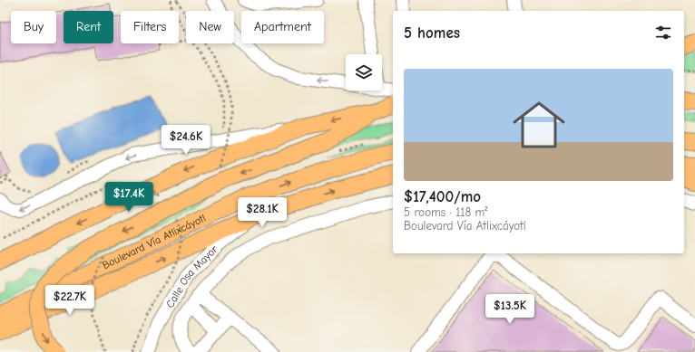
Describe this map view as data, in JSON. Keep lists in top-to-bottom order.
{
  "streets": {
    "main road": ["Boulevard Vía Atlixcáyotl"],
    "street": ["Calle Osa Mayor"]
  },
  "page": {
    "chip": [
      "Buy",
      "Rent",
      "Filters",
      "New",
      "Apartment"
    ],
    "heading": "5 homes",
    "list": [
      {
        "name": "$17,400/mo",
        "note": "5 rooms · 118 m² · Boulevard Vía Atlixcáyotl"
      }
    ],
    "price": [
      "$24.6K",
      "$17.4K",
      "$28.1K",
      "$22.7K",
      "$13.5K"
    ]
  }
}
